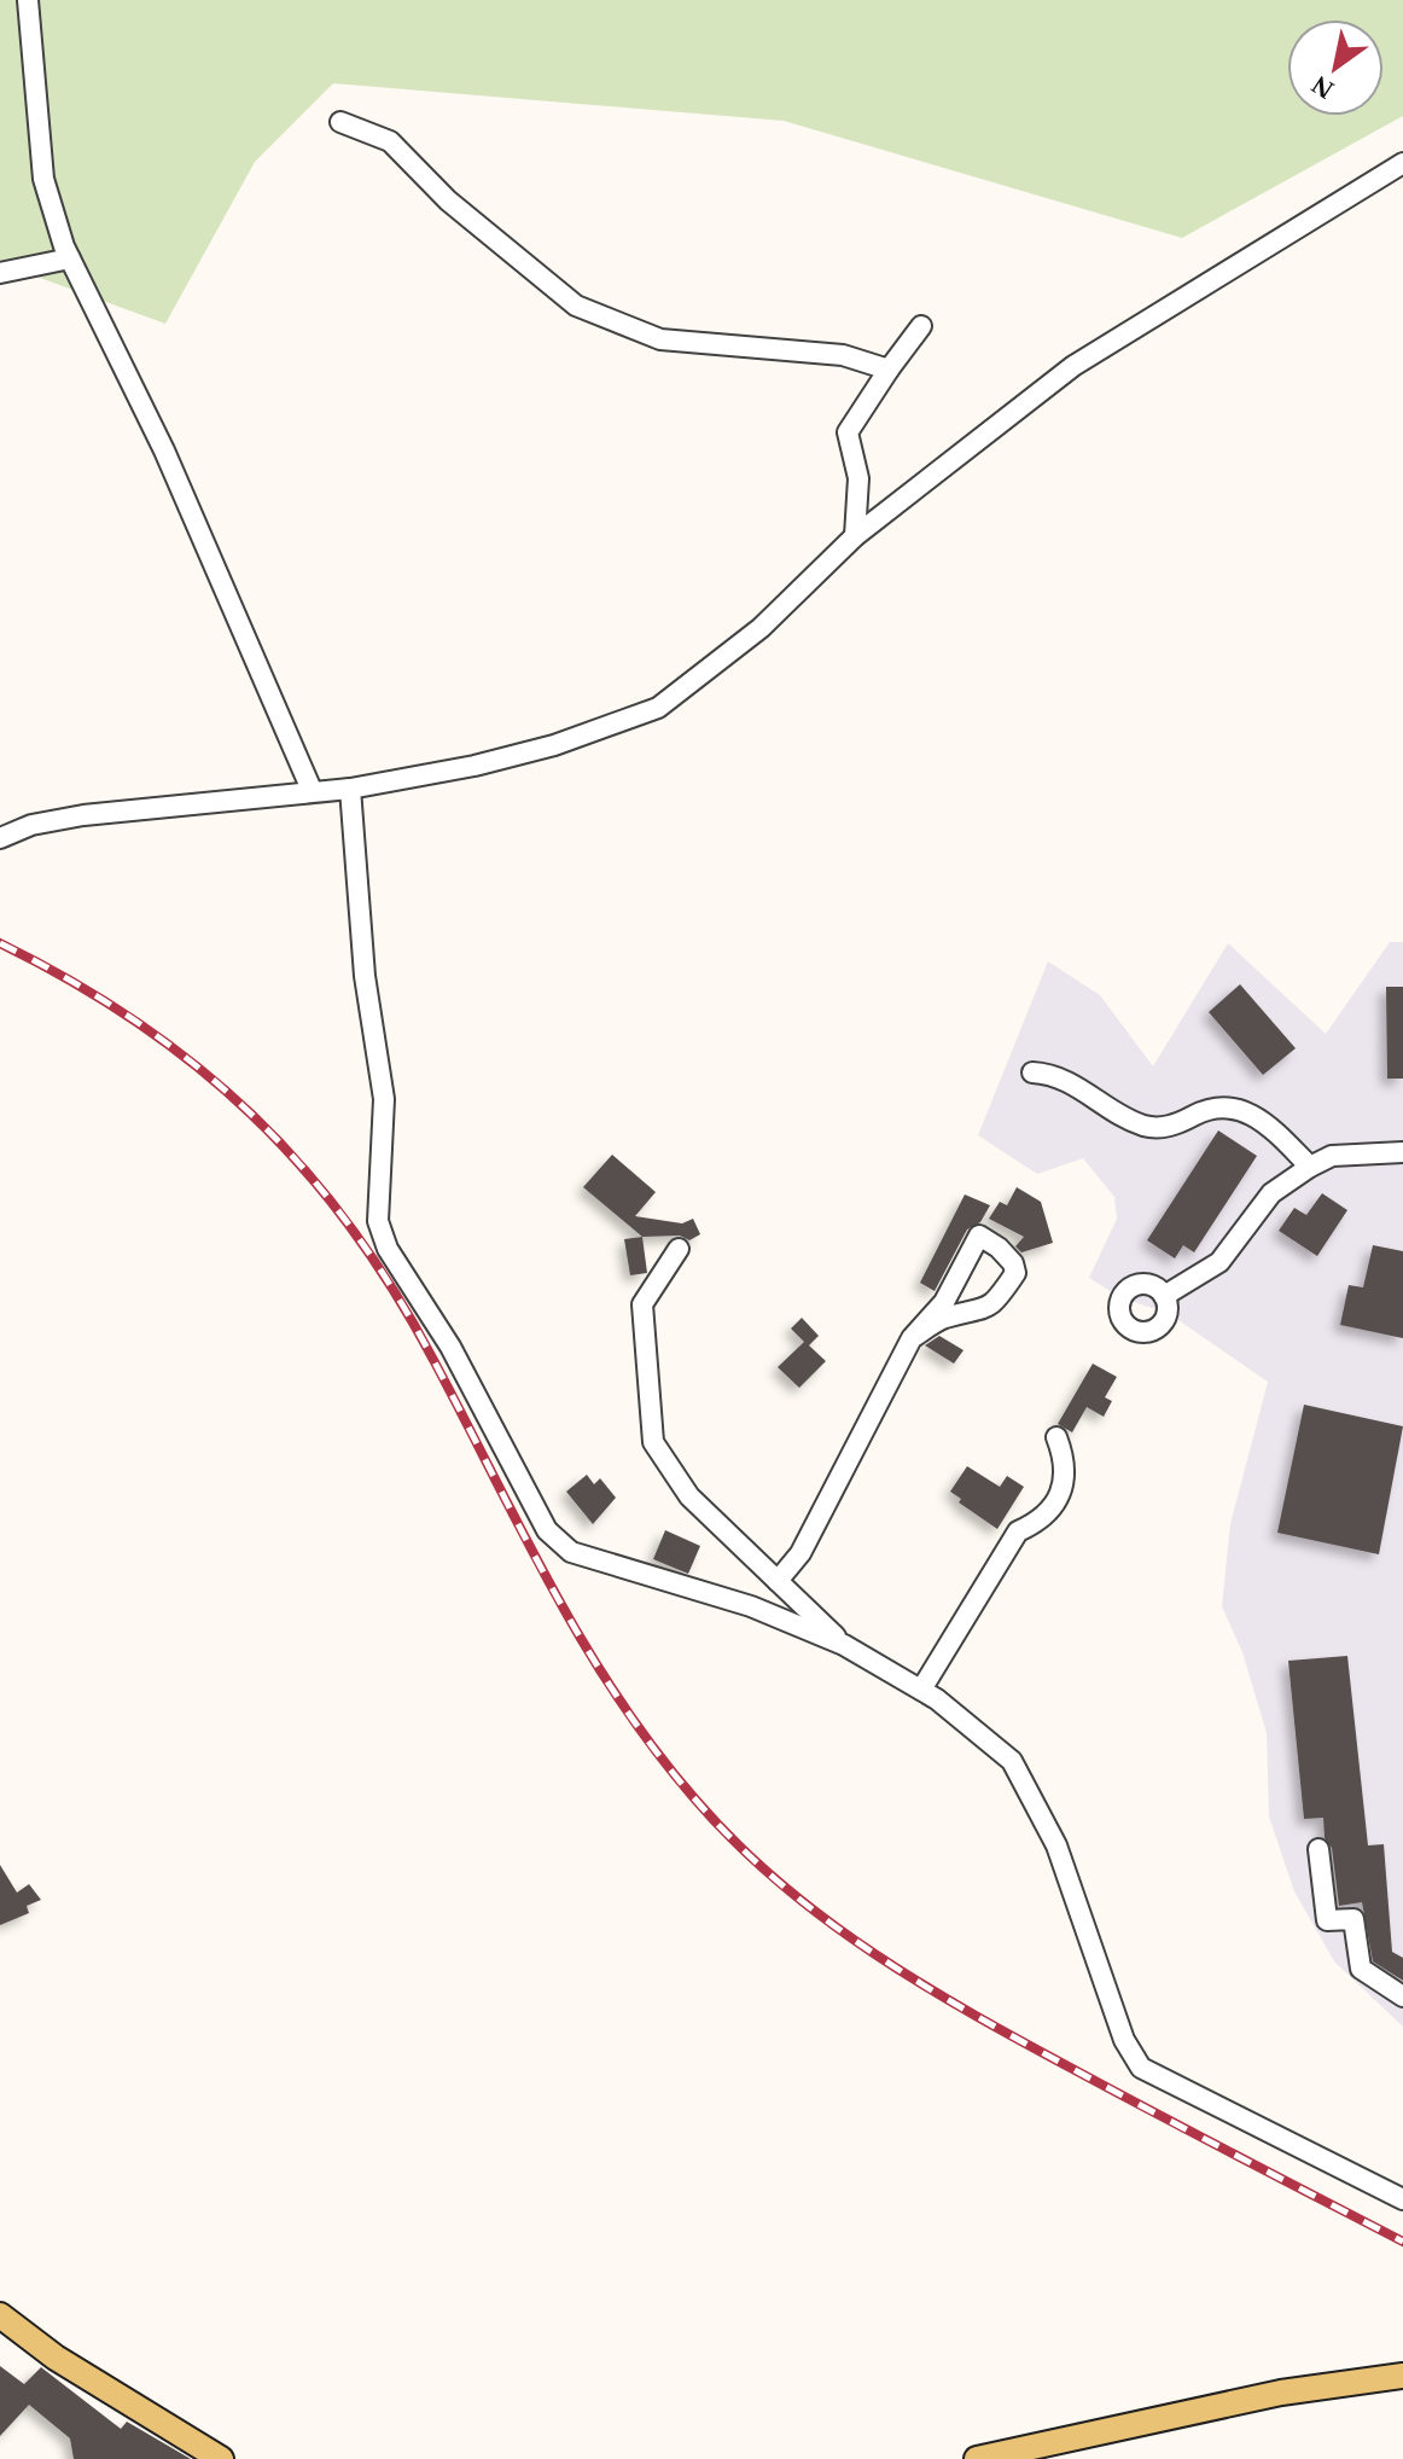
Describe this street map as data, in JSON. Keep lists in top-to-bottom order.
{
  "north": "bottom left"
}
